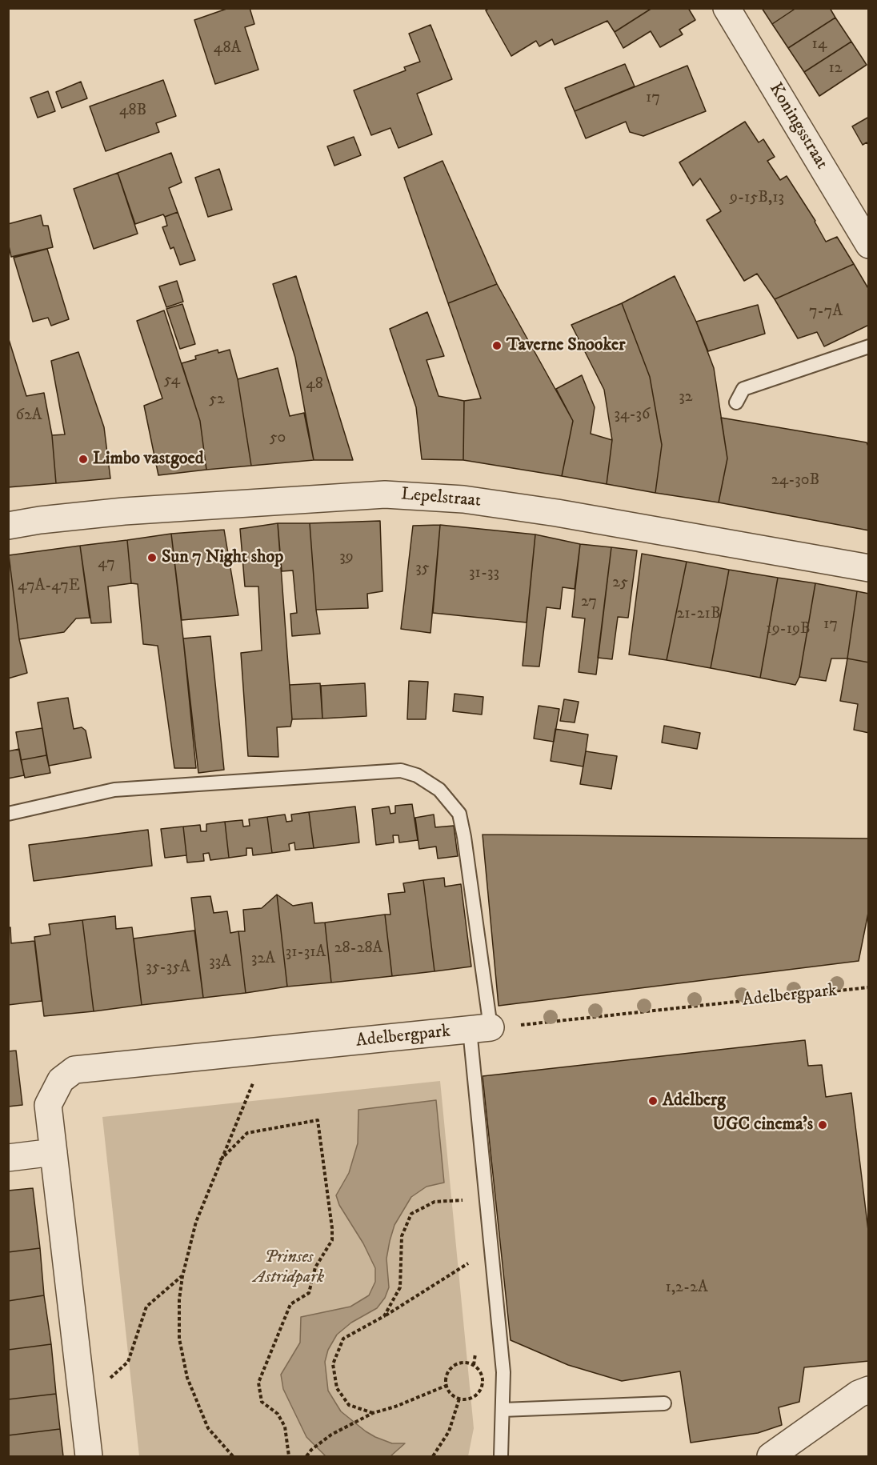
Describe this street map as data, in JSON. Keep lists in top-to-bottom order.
{
  "streets": {
    "street": ["Koningsstraat", "Lepelstraat", "Adelbergpark"]
  },
  "parks": ["Prinses Astridpark"],
  "places": [
    "Taverne Snooker",
    "Limbo vastgoed",
    "Sun 7 Night shop",
    "Adelberg",
    "UGC cinema's"
  ],
  "house_numbers": [
    "14",
    "48A",
    "12",
    "17",
    "48B",
    "9-15B,13",
    "7-7A",
    "54",
    "48",
    "32",
    "52",
    "34-36",
    "62A",
    "50",
    "24-30B",
    "39",
    "47",
    "35",
    "31-33",
    "25",
    "47A-47E",
    "27",
    "21-21B",
    "17",
    "19-19B",
    "28-28A",
    "31-31A",
    "32A",
    "33A",
    "35-35A",
    "1,2-2A"
  ]
}
